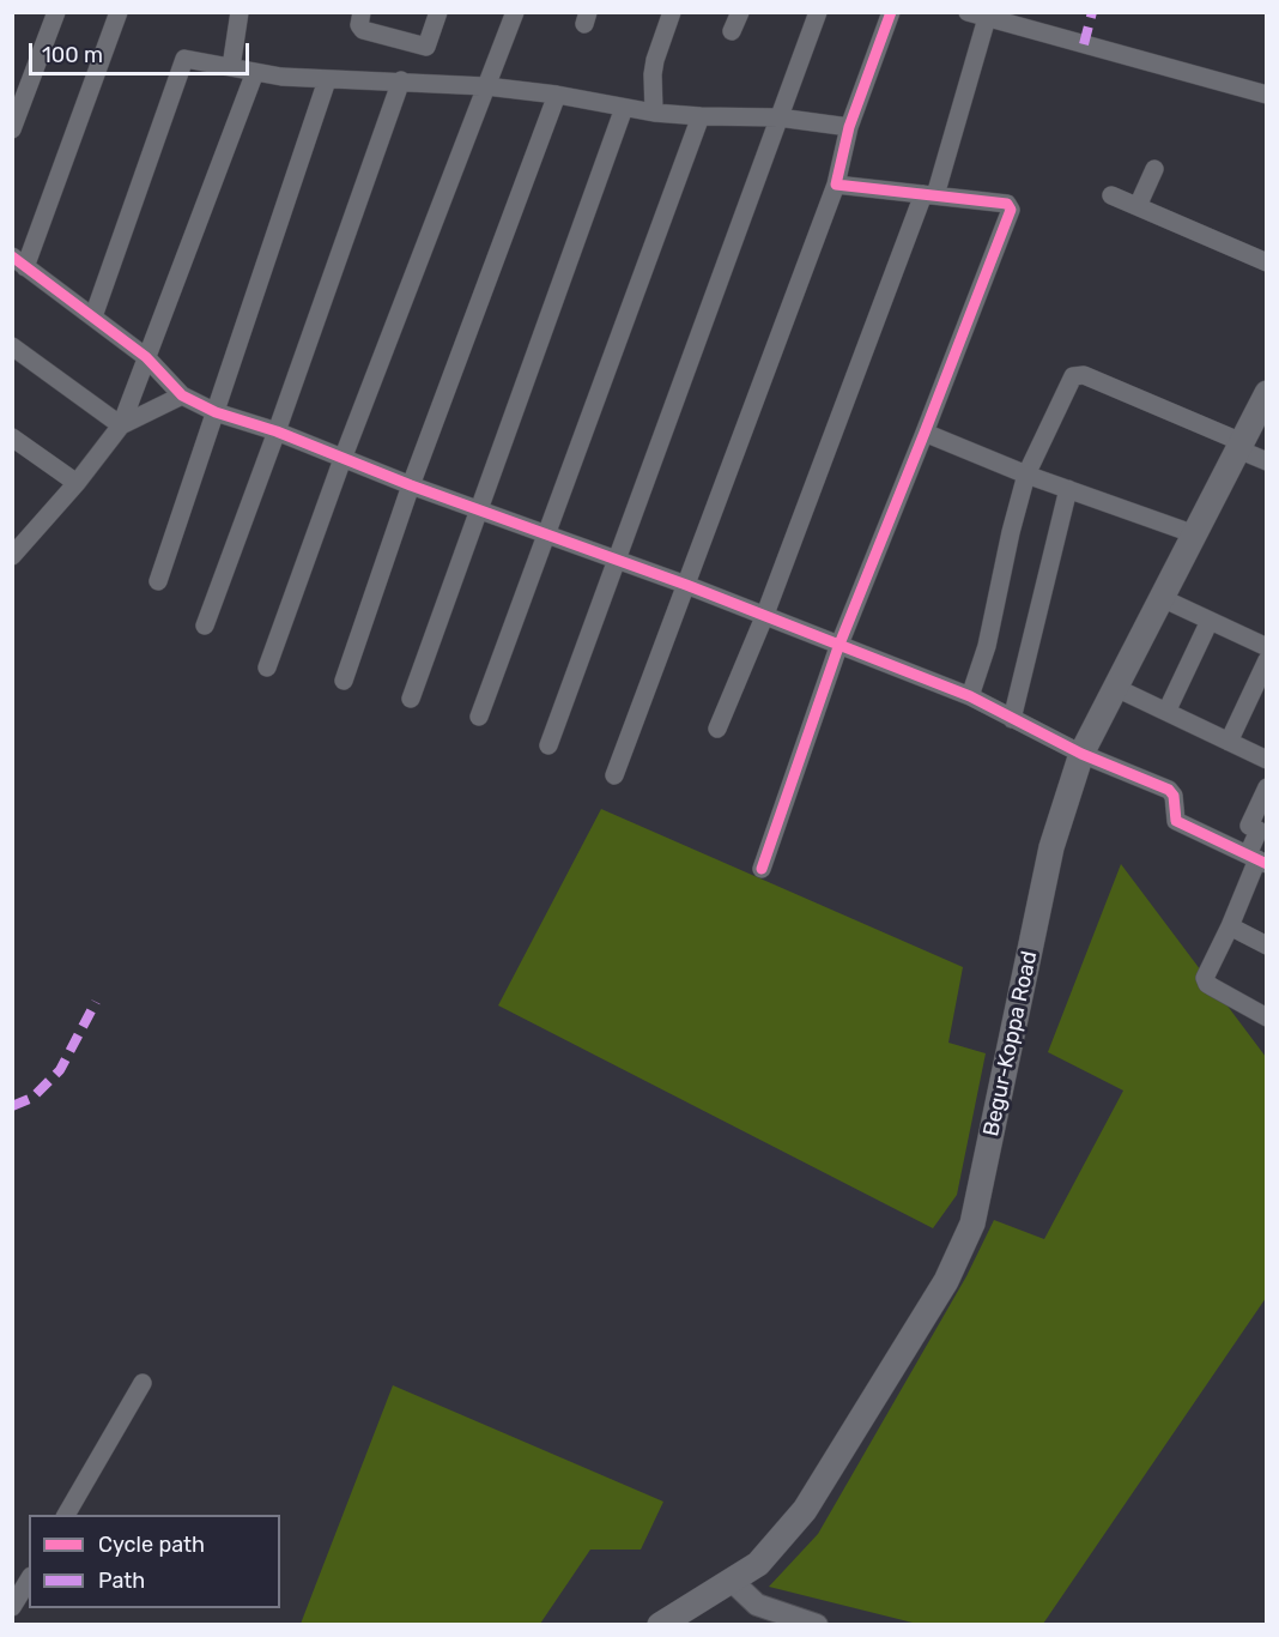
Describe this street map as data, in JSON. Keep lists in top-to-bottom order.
{
  "streets": {
    "main road": ["Begur-Koppa Road"]
  },
  "legend": ["Cycle path", "Path"],
  "scale_bar": "100 m"
}
